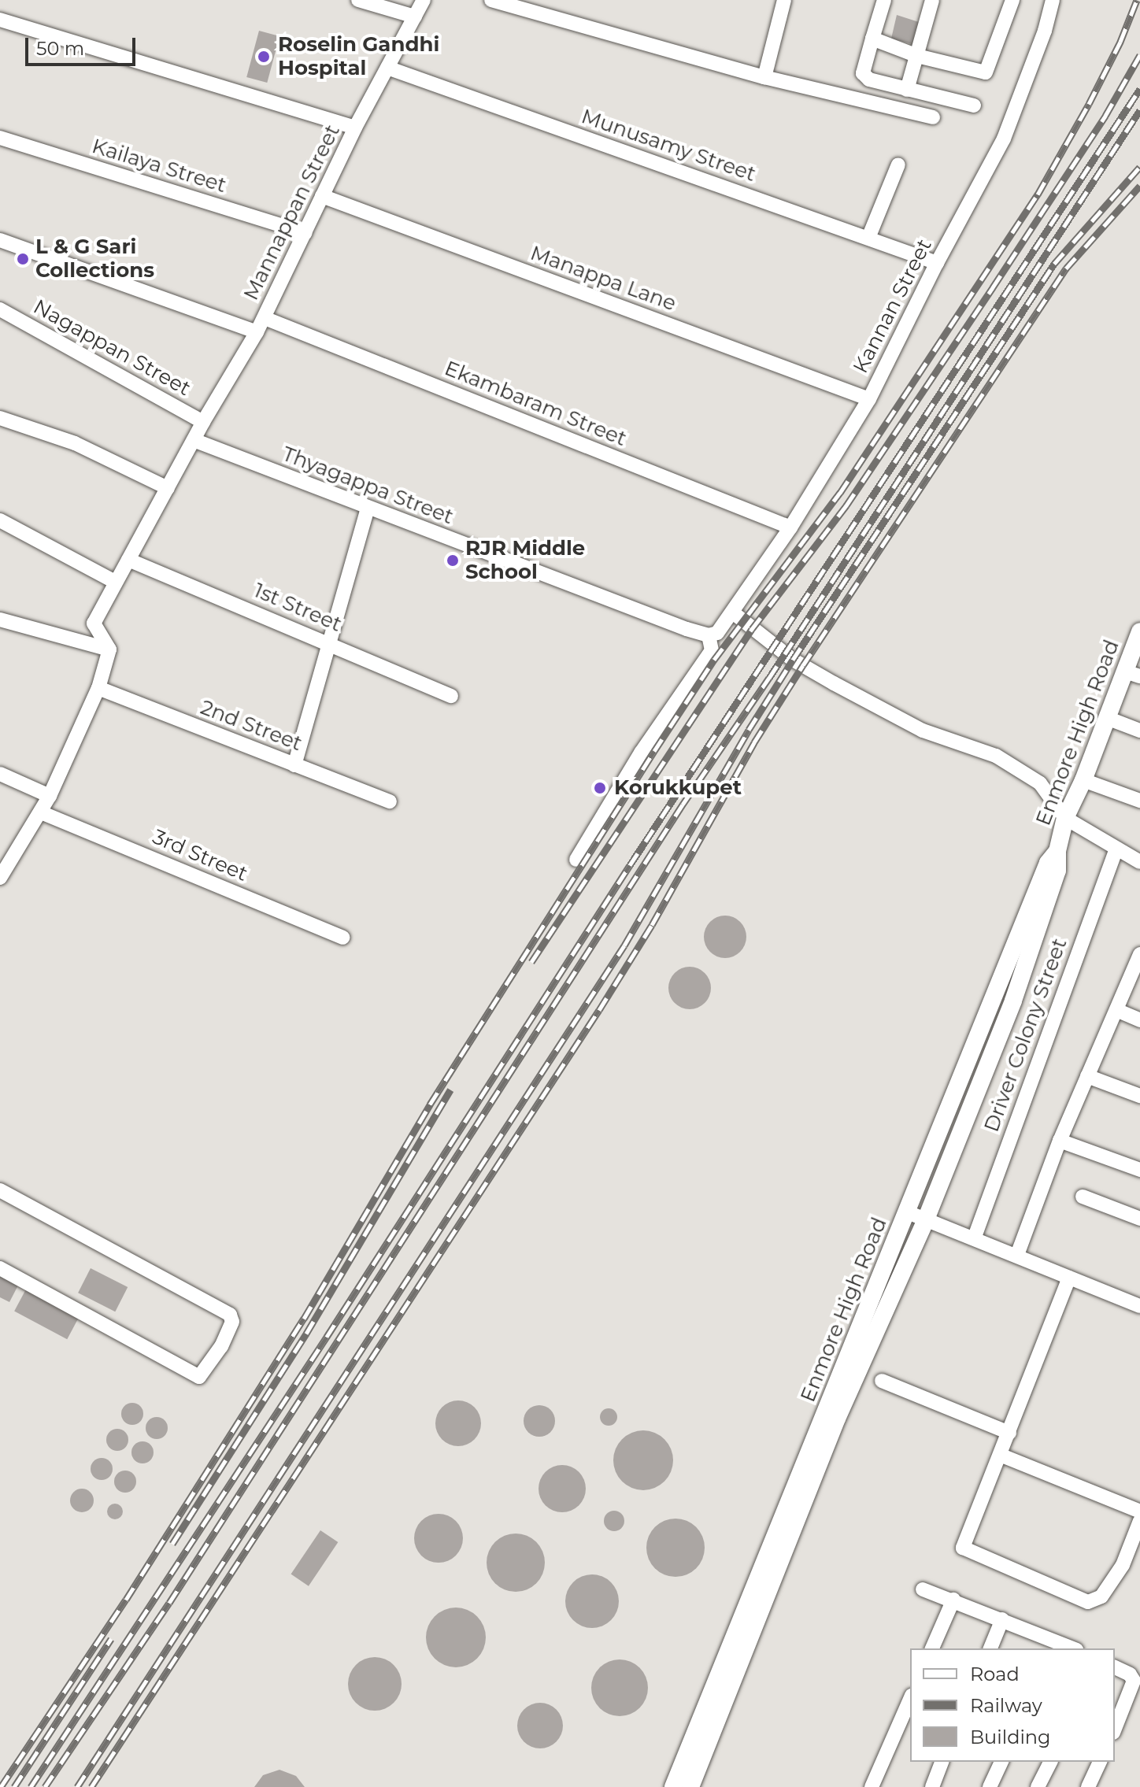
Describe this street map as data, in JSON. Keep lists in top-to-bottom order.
{
  "streets": {
    "main road": ["Enmore High Road"],
    "street": [
      "Munusamy Street",
      "Kailaya Street",
      "Mannappan Street",
      "Manappa Lane",
      "Kannan Street",
      "Nagappan Street",
      "Ekambaram Street",
      "Thyagappa Street",
      "1st Street",
      "2nd Street",
      "3rd Street",
      "Driver Colony Street"
    ]
  },
  "crossings": [
    ["Munusamy Street", "Mannappan Street"],
    ["Munusamy Street", "Kannan Street"],
    ["Kailaya Street", "Mannappan Street"],
    ["Mannappan Street", "Manappa Lane"],
    ["Mannappan Street", "Nagappan Street"],
    ["Mannappan Street", "Ekambaram Street"],
    ["Mannappan Street", "Thyagappa Street"],
    ["Mannappan Street", "1st Street"],
    ["Manappa Lane", "Kannan Street"],
    ["Kannan Street", "Ekambaram Street"]
  ],
  "places": [
    "Roselin Gandhi Hospital",
    "L & G Sari Collections",
    "RJR Middle School",
    "Korukkupet"
  ],
  "legend": ["Road", "Railway", "Building"],
  "scale_bar": "50 m"
}
